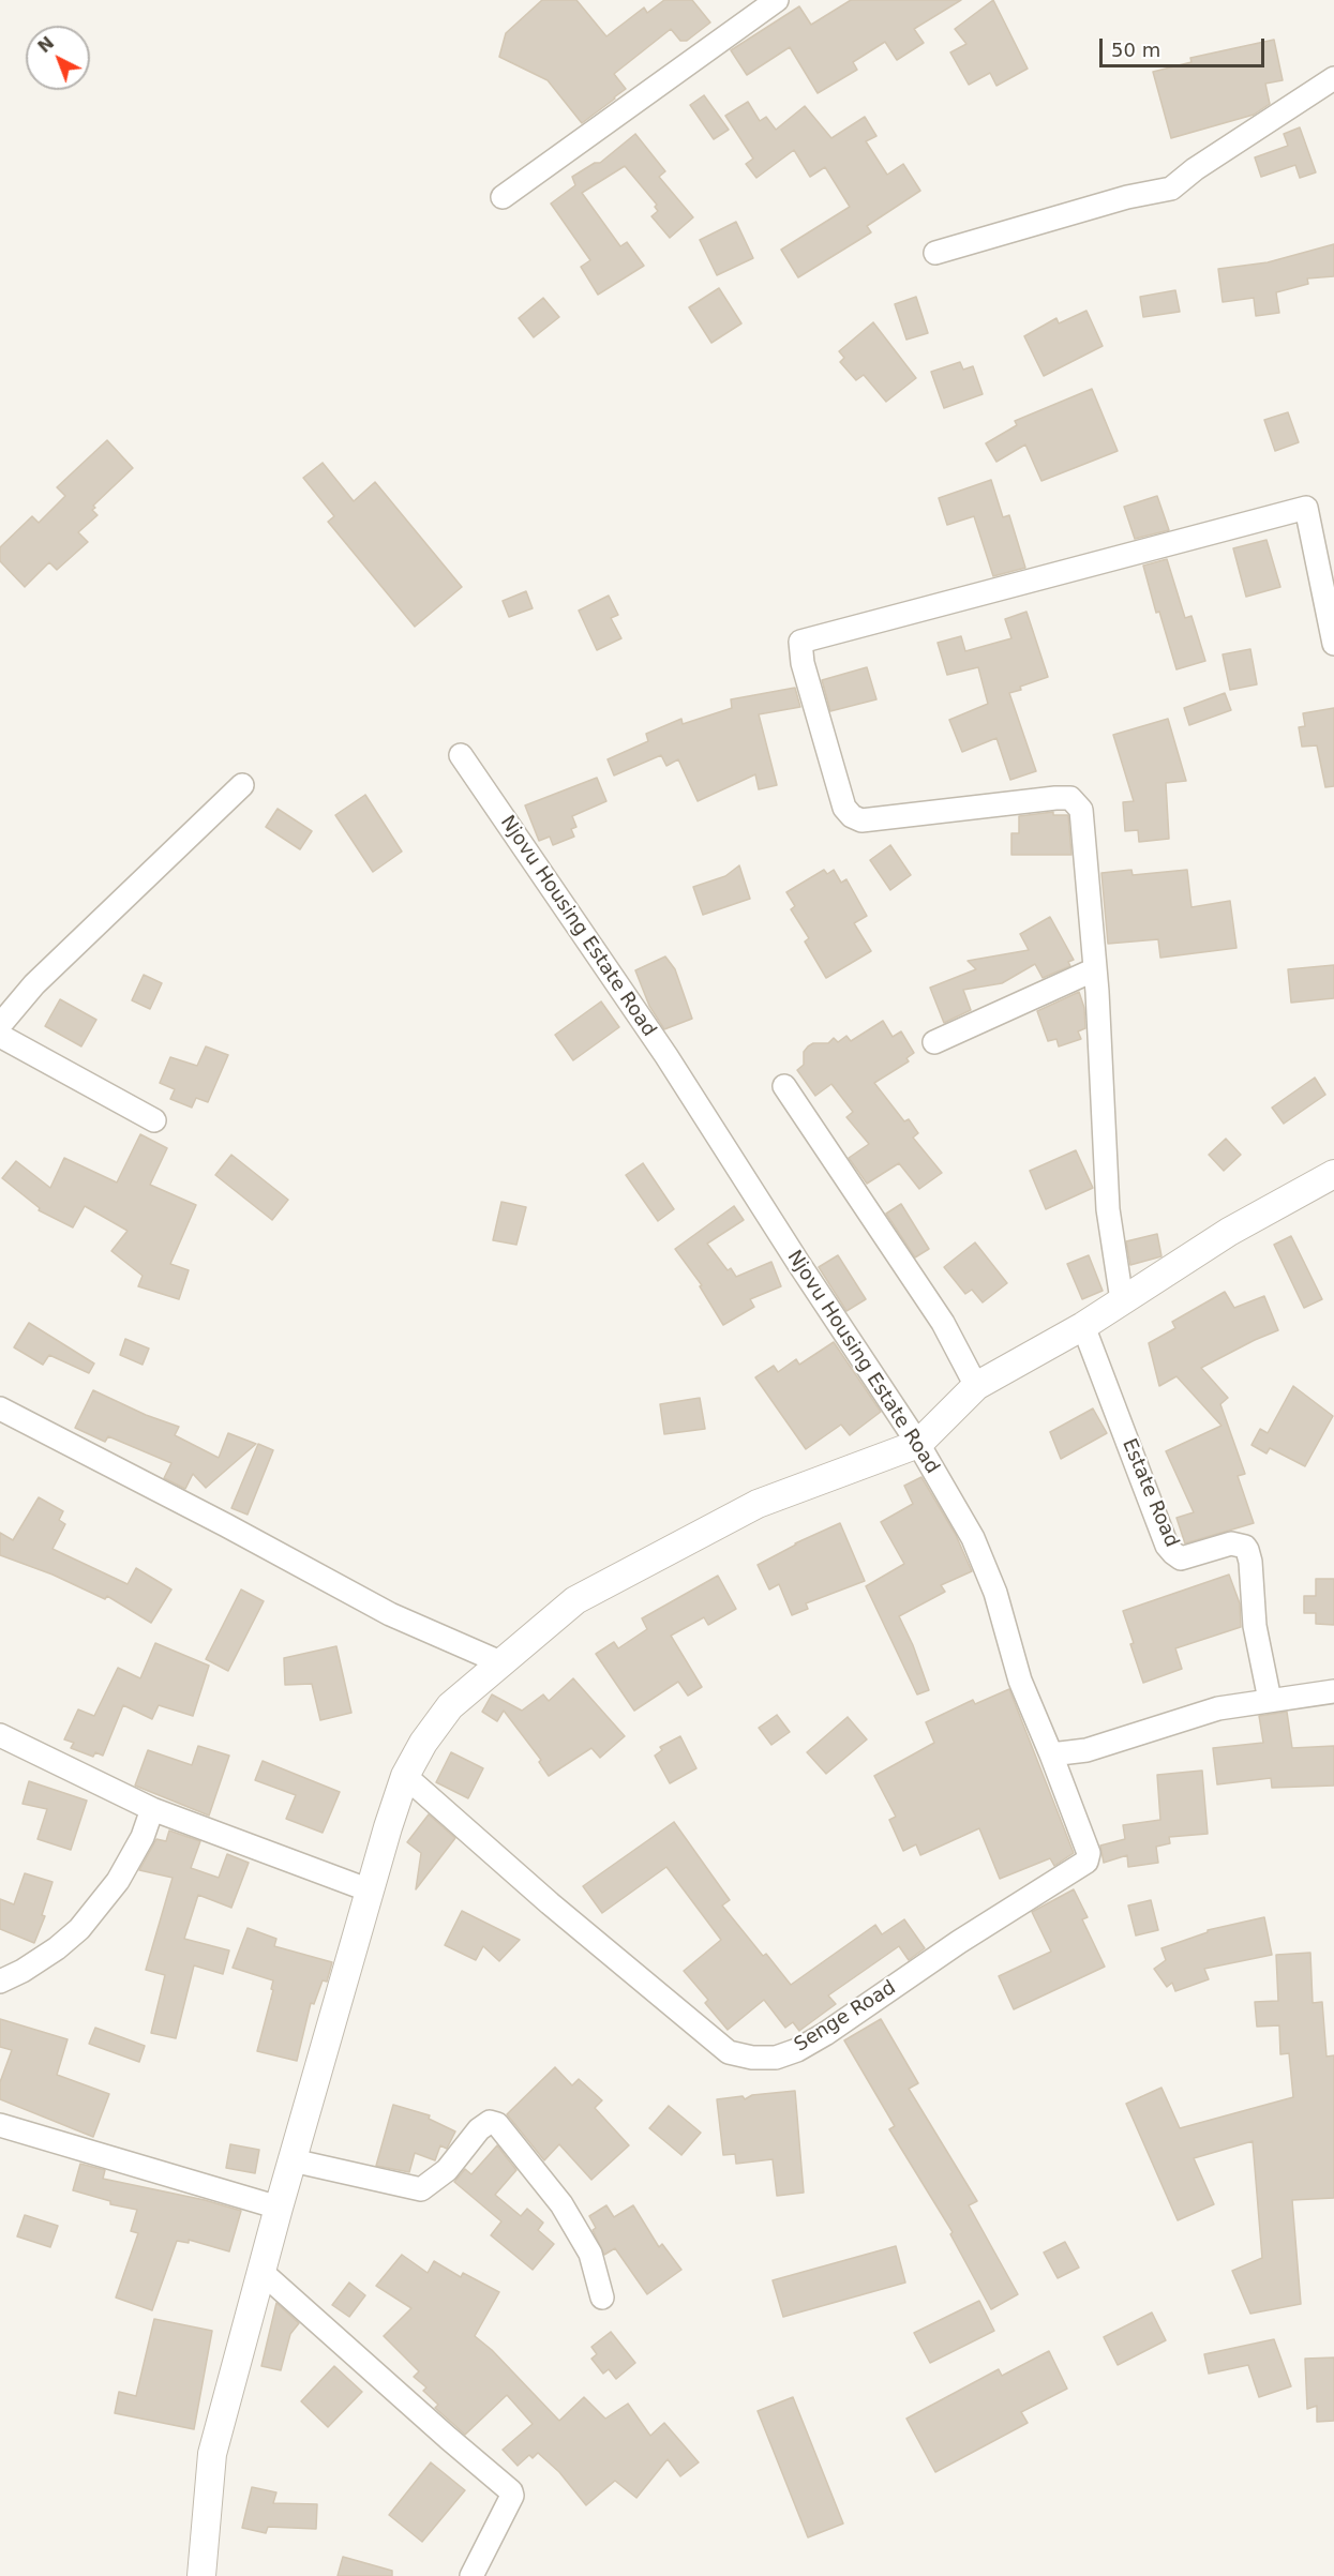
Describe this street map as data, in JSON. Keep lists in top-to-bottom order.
{
  "streets": {
    "street": ["Njovu Housing Estate Road", "Estate Road", "Senge Road"]
  },
  "crossings": [
    ["Njovu Housing Estate Road", "Senge Road"]
  ],
  "scale_bar": "50 m",
  "north": "top left"
}
